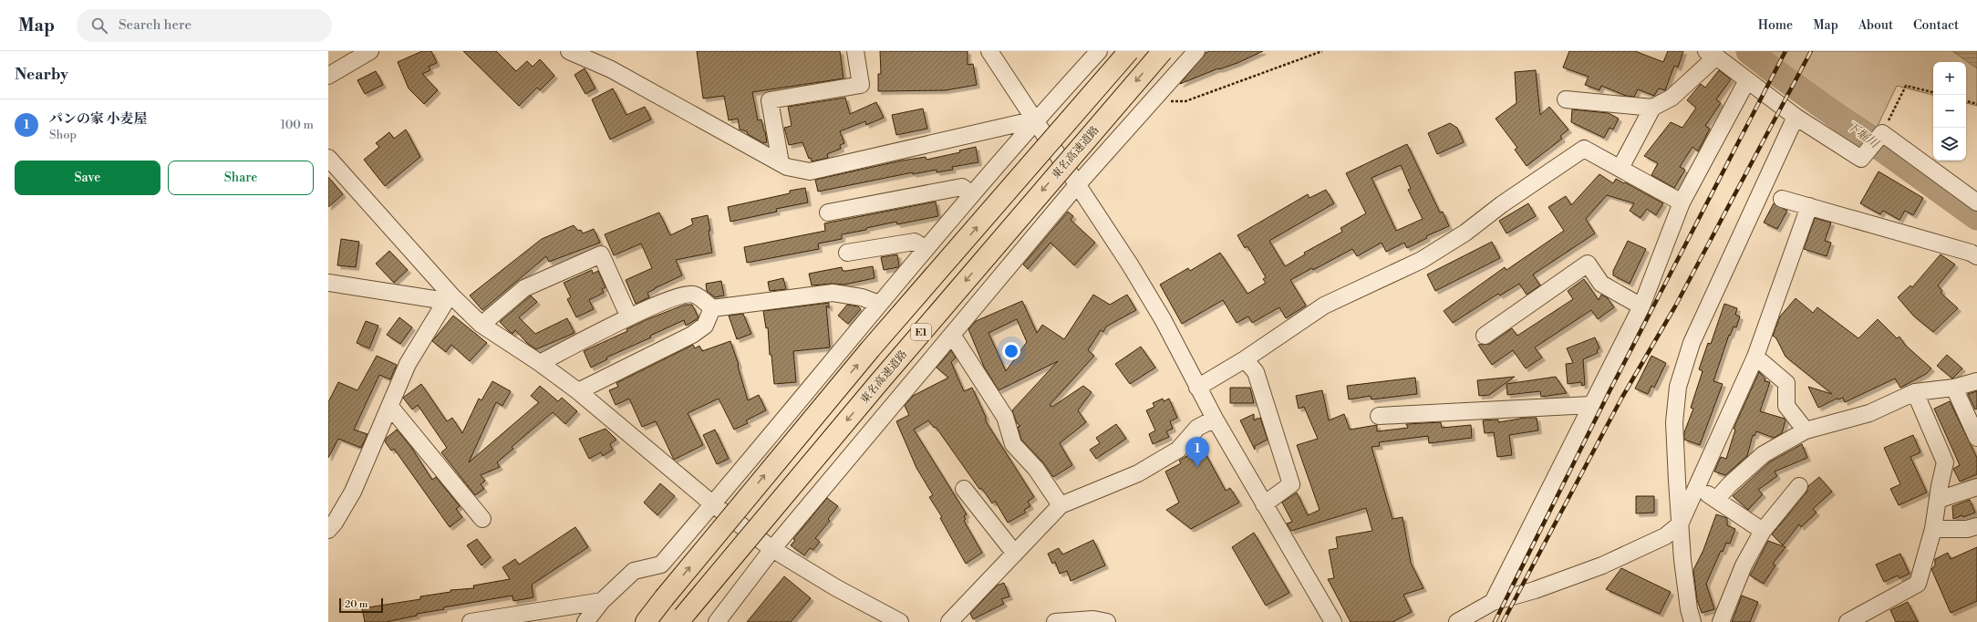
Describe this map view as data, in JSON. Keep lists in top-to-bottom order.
{
  "streets": {
    "highway": ["東名高速道路", "E1"]
  },
  "water": ["下堀川"],
  "scale_bar": "20 m",
  "page": {
    "header": "Map",
    "search": "Search here",
    "nav": [
      "Home",
      "Map",
      "About",
      "Contact"
    ],
    "heading": "Nearby",
    "map_buttons": ["+", "−"],
    "list": [
      {
        "mark": "1",
        "name": "パンの家 小麦屋",
        "note": "Shop",
        "value": "100 m"
      }
    ],
    "buttons": ["Save", "Share"],
    "pins": "1",
    "scale": "20 m"
  }
}
